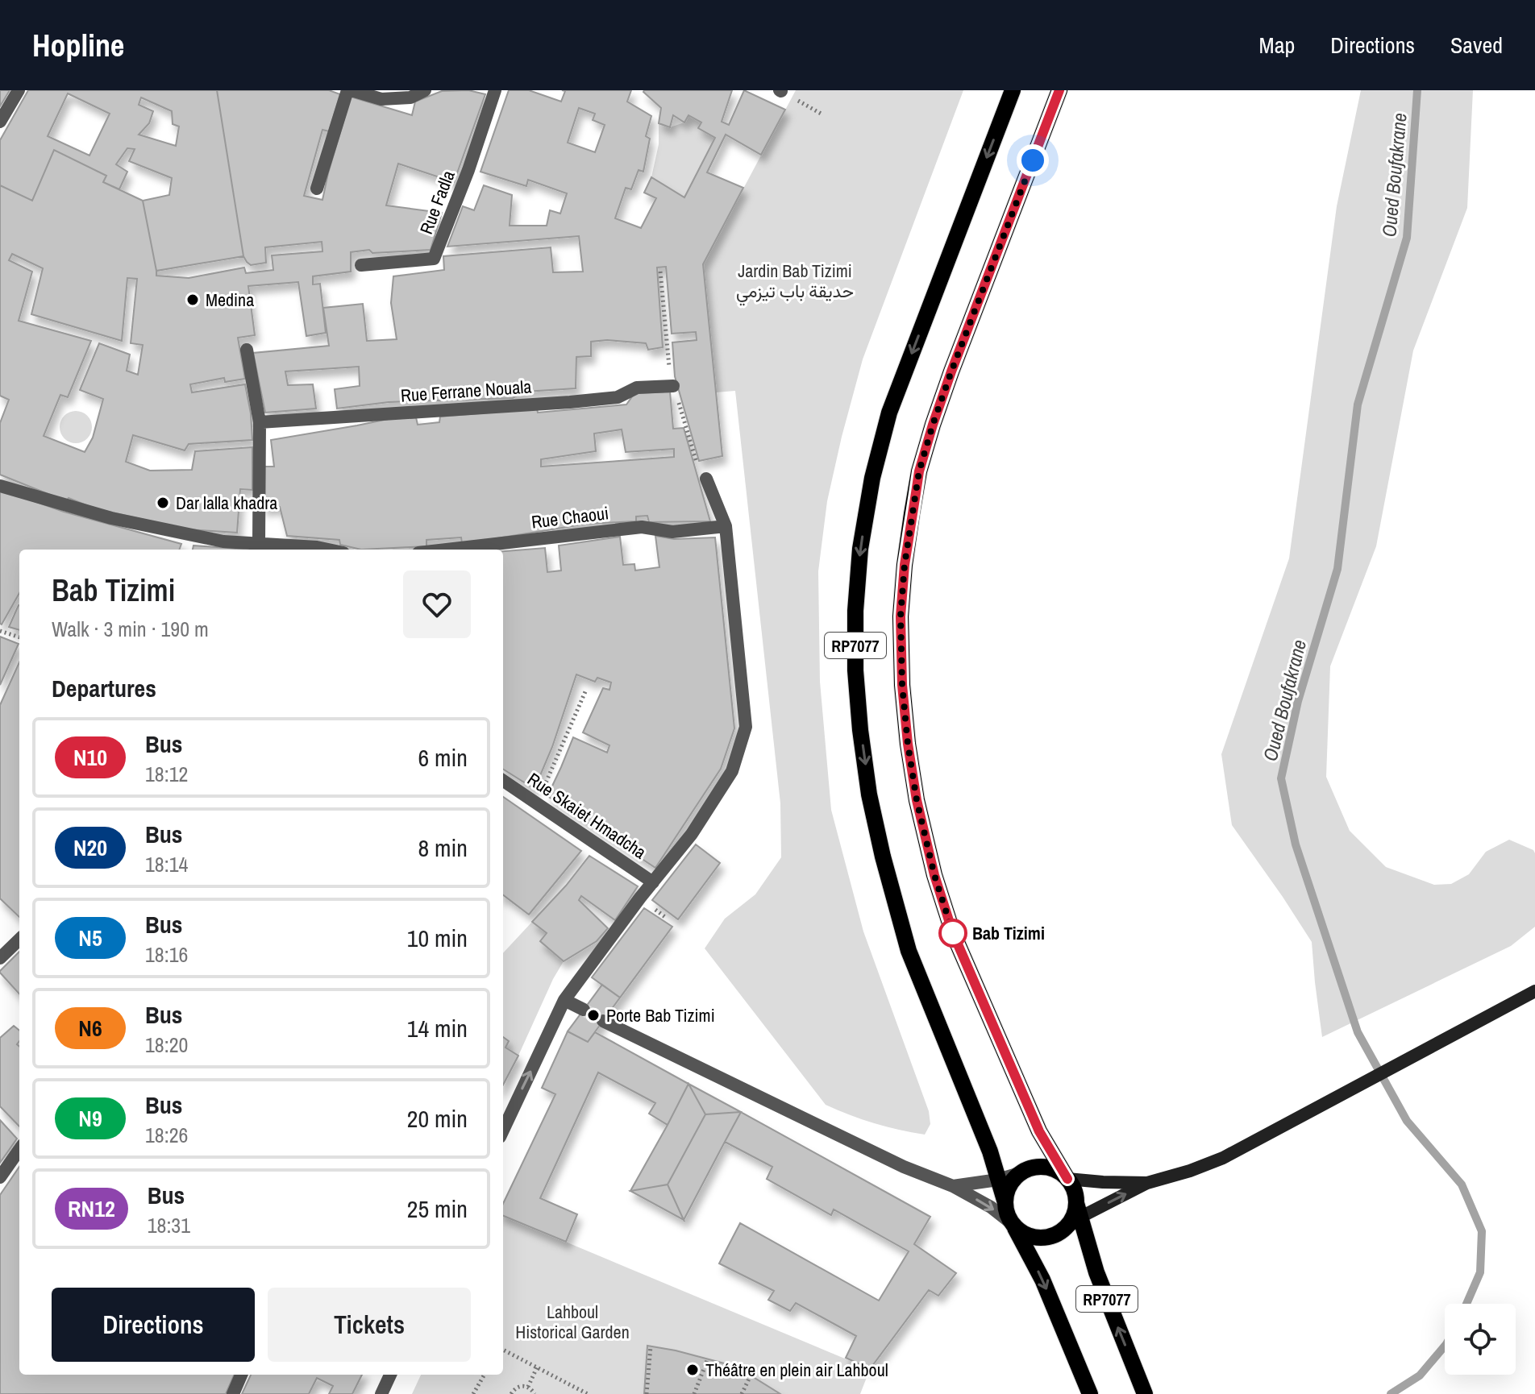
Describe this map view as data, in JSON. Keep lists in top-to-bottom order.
{
  "streets": {
    "main road": ["RP7077"],
    "street": [
      "Rue Fadla",
      "Rue Ferrane Nouala",
      "Rue Chaoui",
      "Rue Skaiet Hmadcha"
    ]
  },
  "water": ["Oued Boufakrane"],
  "parks": ["Jardin Bab Tizimi حديقة باب تيزمي", "Lahboul Historical Garden"],
  "places": [
    "Medina",
    "Dar lalla khadra",
    "Bab Tizimi",
    "Porte Bab Tizimi",
    "Théâtre en plein air Lahboul"
  ],
  "lines": ["bus line N10"],
  "page": {
    "header": "Hopline",
    "nav": ["Map", "Directions", "Saved"],
    "heading": [
      ["Bab Tizimi", "Walk · 3 min · 190 m"],
      "Departures"
    ],
    "list": [
      {
        "mark": "N10",
        "name": "Bus",
        "note": "18:12",
        "value": "6 min"
      },
      {
        "mark": "N20",
        "name": "Bus",
        "note": "18:14",
        "value": "8 min"
      },
      {
        "mark": "N5",
        "name": "Bus",
        "note": "18:16",
        "value": "10 min"
      },
      {
        "mark": "N6",
        "name": "Bus",
        "note": "18:20",
        "value": "14 min"
      },
      {
        "mark": "N9",
        "name": "Bus",
        "note": "18:26",
        "value": "20 min"
      },
      {
        "mark": "RN12",
        "name": "Bus",
        "note": "18:31",
        "value": "25 min"
      }
    ],
    "buttons": ["Directions", "Tickets"]
  }
}
